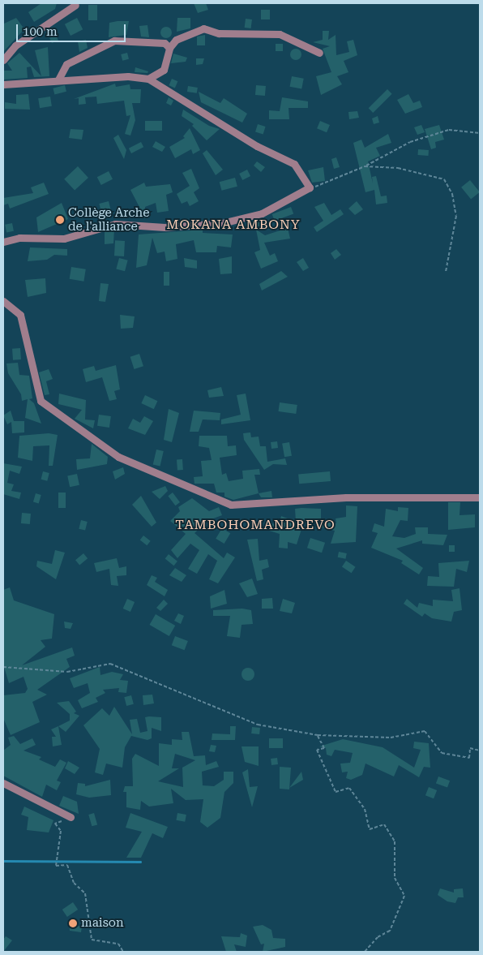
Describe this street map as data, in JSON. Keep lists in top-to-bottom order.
{
  "districts": ["MOKANA AMBONY", "TAMBOHOMANDREVO"],
  "places": ["Collège Arche de l'alliance", "maison"],
  "scale_bar": "100 m"
}
